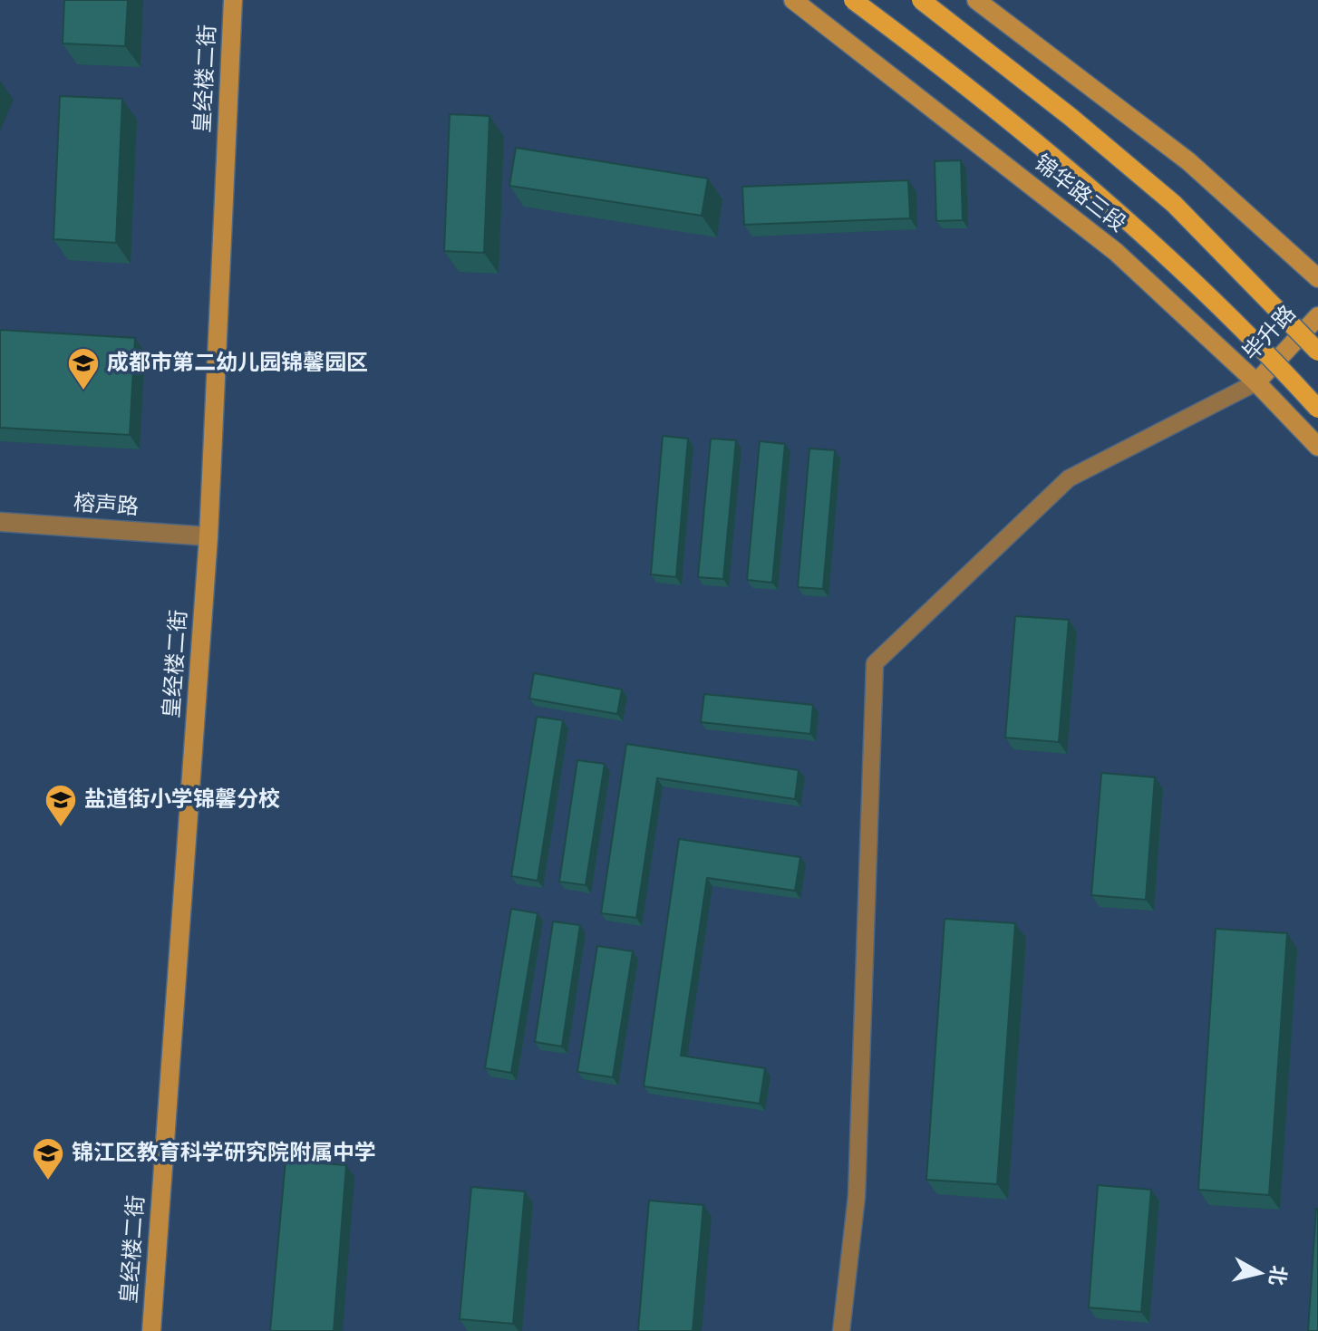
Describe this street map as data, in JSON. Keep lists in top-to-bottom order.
{
  "streets": {
    "street": [
      "皇经楼二街",
      "锦华路三段",
      "毕升路",
      "榕声路"
    ]
  },
  "crossings": [
    ["皇经楼二街", "榕声路"],
    ["锦华路三段", "毕升路"]
  ],
  "places": {
    "school or university": ["成都市第二幼儿园锦馨园区", "盐道街小学锦馨分校", "锦江区教育科学研究院附属中学"]
  },
  "north": "right"
}
